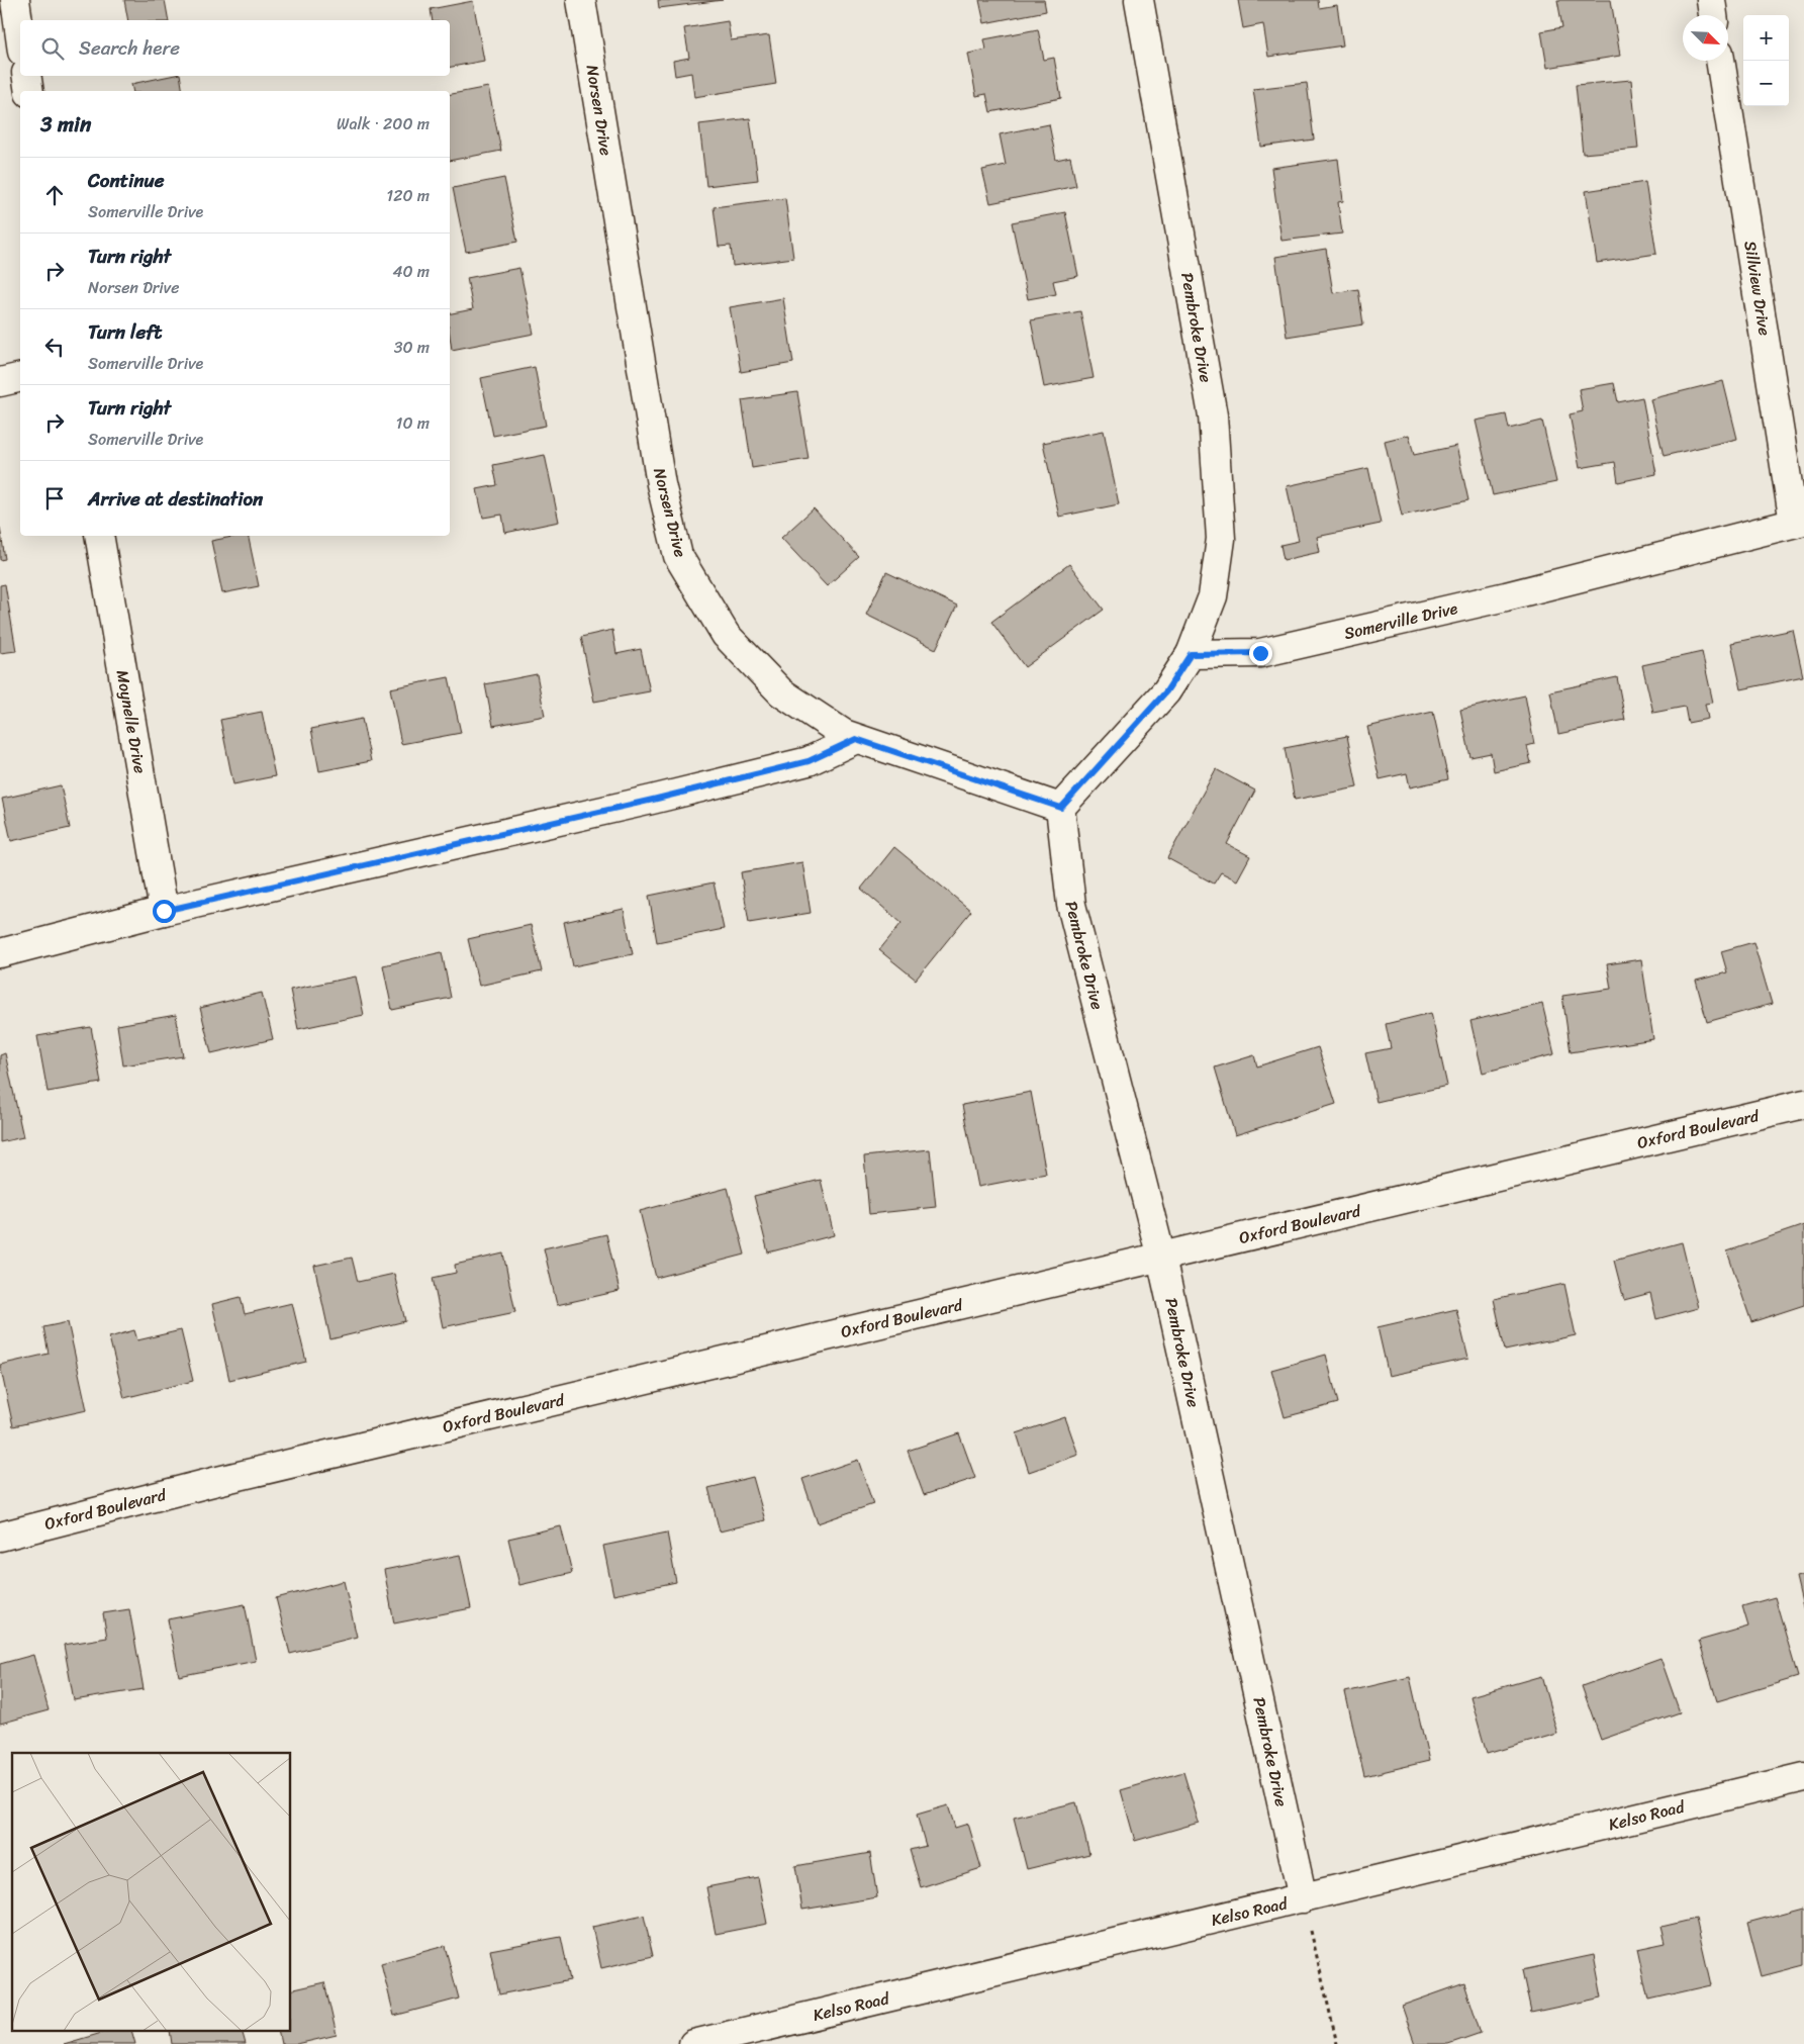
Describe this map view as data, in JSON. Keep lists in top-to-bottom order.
{
  "streets": {
    "street": [
      "Norsen Drive",
      "Sillview Drive",
      "Pembroke Drive",
      "Somerville Drive",
      "Moynelle Drive",
      "Oxford Boulevard",
      "Kelso Road"
    ]
  },
  "crossings": [
    ["Norsen Drive", "Pembroke Drive"],
    ["Sillview Drive", "Somerville Drive"],
    ["Pembroke Drive", "Somerville Drive"],
    ["Pembroke Drive", "Oxford Boulevard"],
    ["Pembroke Drive", "Kelso Road"]
  ],
  "north": "bottom right",
  "page": {
    "map_buttons": ["+", "−"],
    "search": "Search here",
    "heading": ["3 min", "Walk · 200 m"],
    "list": [
      ["Continue", "Somerville Drive", "120 m"],
      ["Turn right", "Norsen Drive", "40 m"],
      ["Turn left", "Somerville Drive", "30 m"],
      ["Turn right", "Somerville Drive", "10 m"],
      "Arrive at destination"
    ]
  }
}
